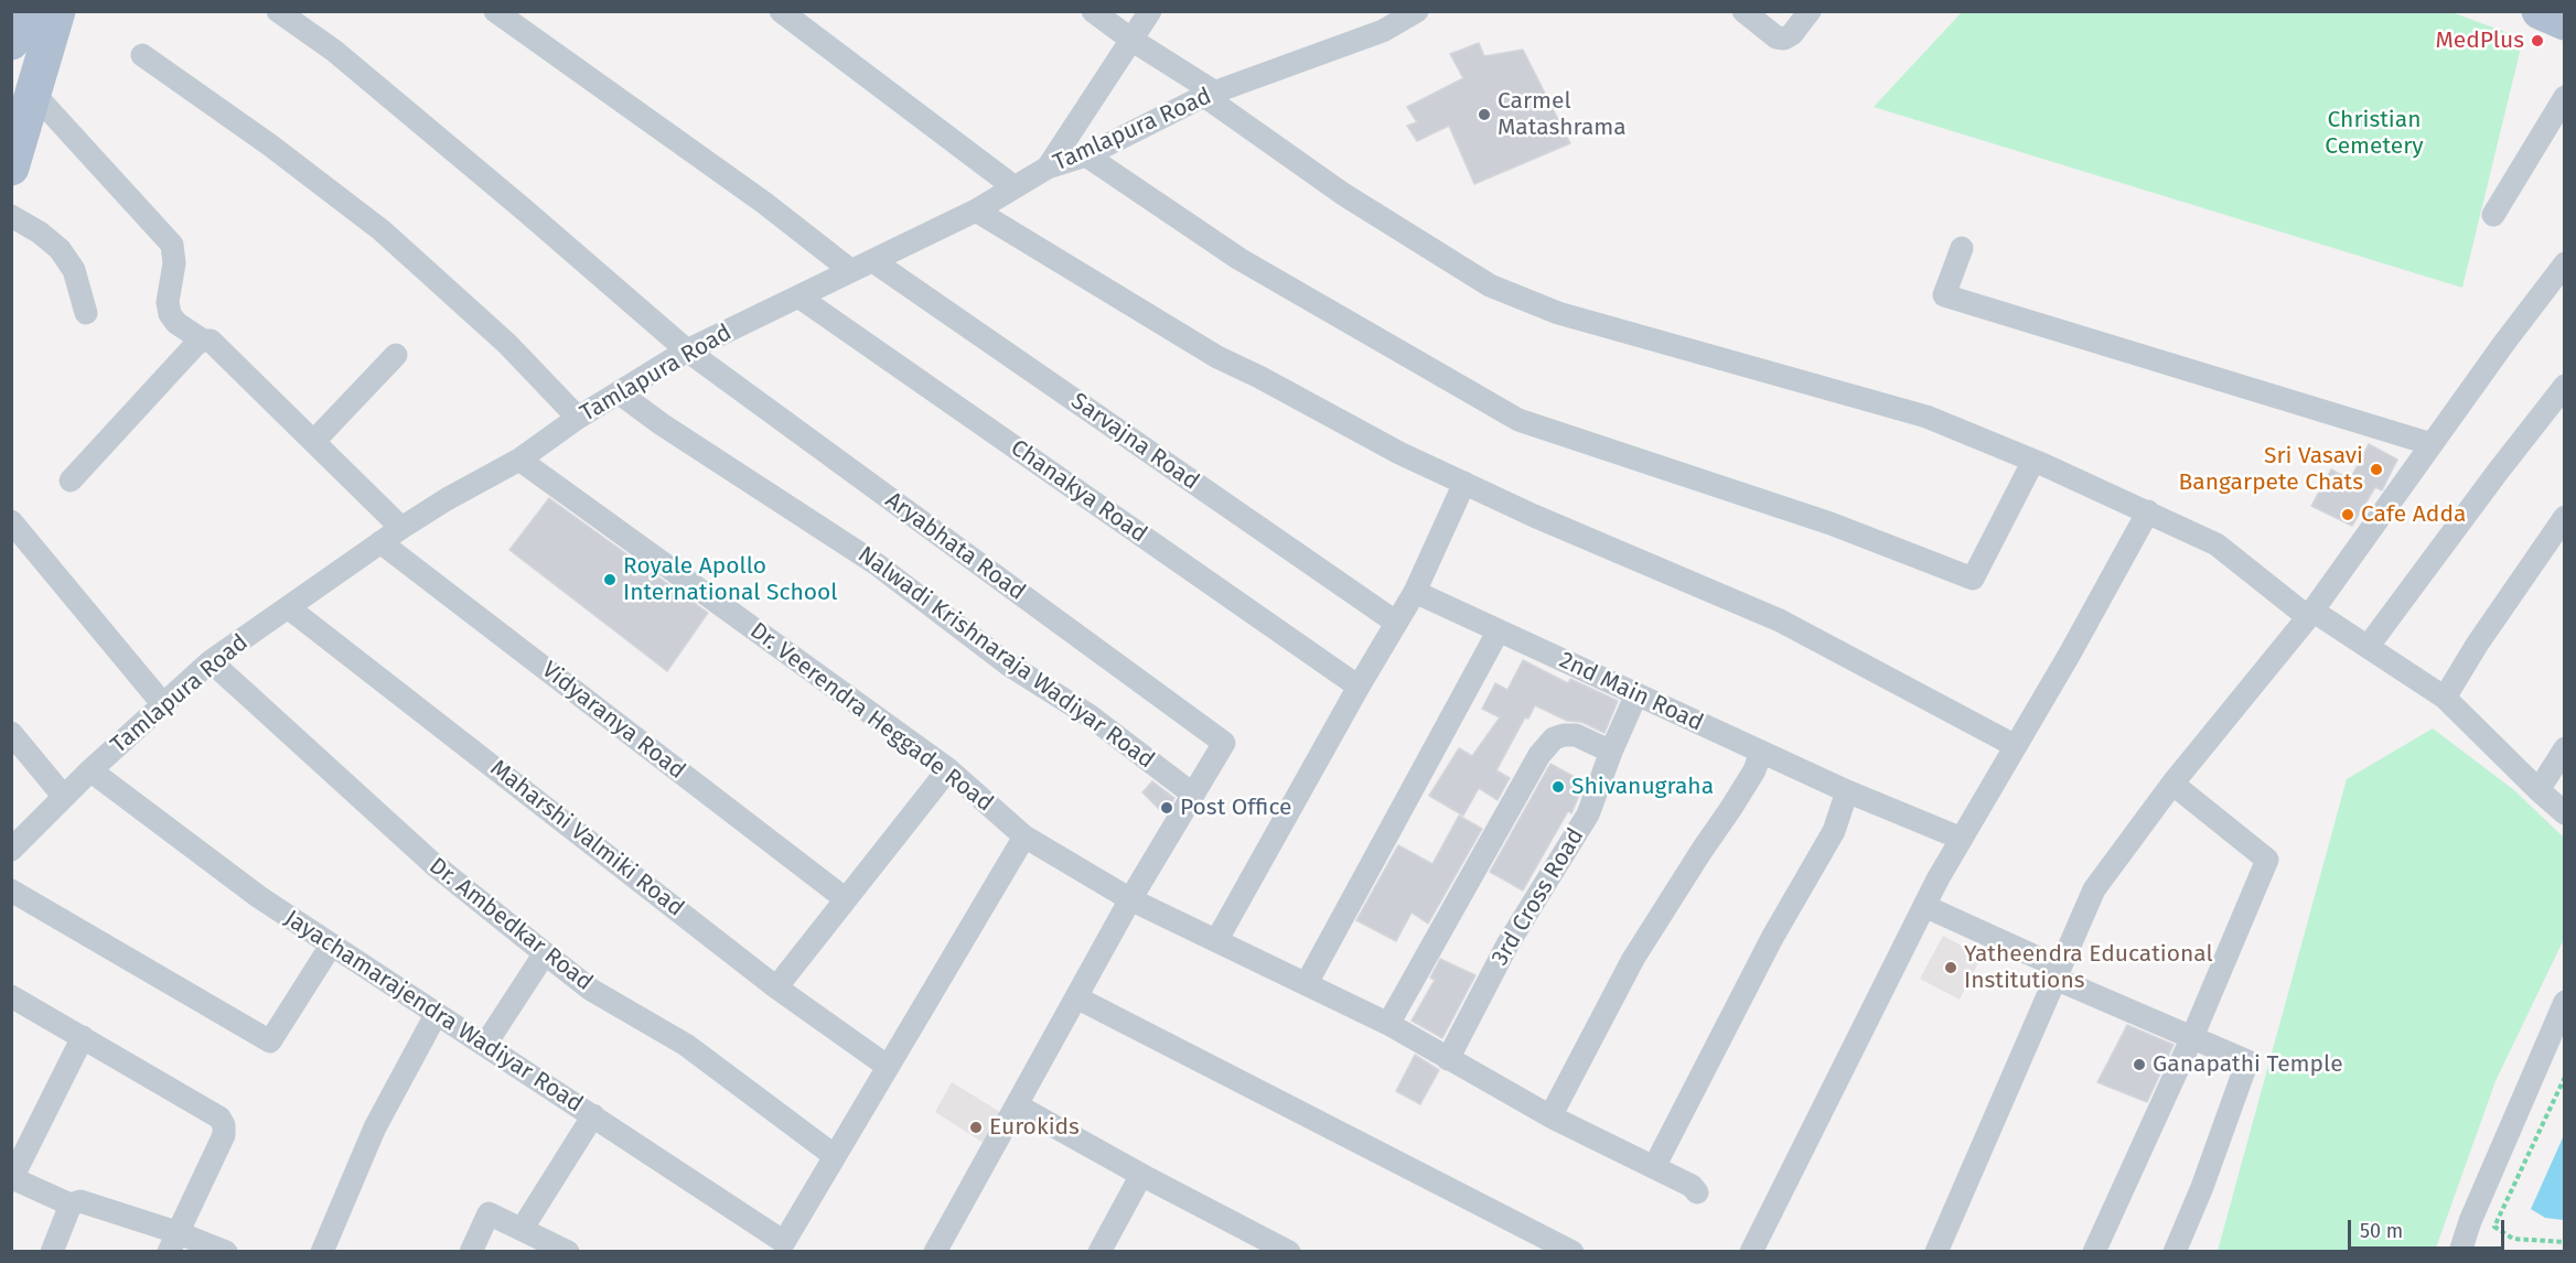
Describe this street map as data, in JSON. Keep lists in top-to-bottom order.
{
  "streets": {
    "street": [
      "Tamlapura Road",
      "Sarvajna Road",
      "Chanakya Road",
      "Aryabhata Road",
      "Nalwadi Krishnaraja Wadiyar Road",
      "2nd Main Road",
      "Dr. Veerendra Heggade Road",
      "Vidyaranya Road",
      "Maharshi Valmiki Road",
      "3rd Cross Road",
      "Dr. Ambedkar Road",
      "Jayachamarajendra Wadiyar Road"
    ]
  },
  "crossings": [
    ["Tamlapura Road", "Sarvajna Road"],
    ["Tamlapura Road", "Chanakya Road"],
    ["Tamlapura Road", "Aryabhata Road"],
    ["Tamlapura Road", "Nalwadi Krishnaraja Wadiyar Road"],
    ["Tamlapura Road", "Dr. Veerendra Heggade Road"],
    ["Tamlapura Road", "Vidyaranya Road"],
    ["Tamlapura Road", "Maharshi Valmiki Road"],
    ["Tamlapura Road", "Dr. Ambedkar Road"],
    ["Tamlapura Road", "Jayachamarajendra Wadiyar Road"],
    ["Aryabhata Road", "Nalwadi Krishnaraja Wadiyar Road"],
    ["2nd Main Road", "3rd Cross Road"],
    ["Dr. Veerendra Heggade Road", "3rd Cross Road"],
    ["Dr. Ambedkar Road", "Jayachamarajendra Wadiyar Road"]
  ],
  "parks": ["Christian Cemetery"],
  "places": [
    "MedPlus",
    "Carmel Matashrama",
    "Sri Vasavi Bangarpete Chats",
    "Cafe Adda",
    "Royale Apollo International School",
    "Shivanugraha",
    "Post Office",
    "Yatheendra Educational Institutions",
    "Ganapathi Temple",
    "Eurokids"
  ],
  "scale_bar": "50 m"
}
